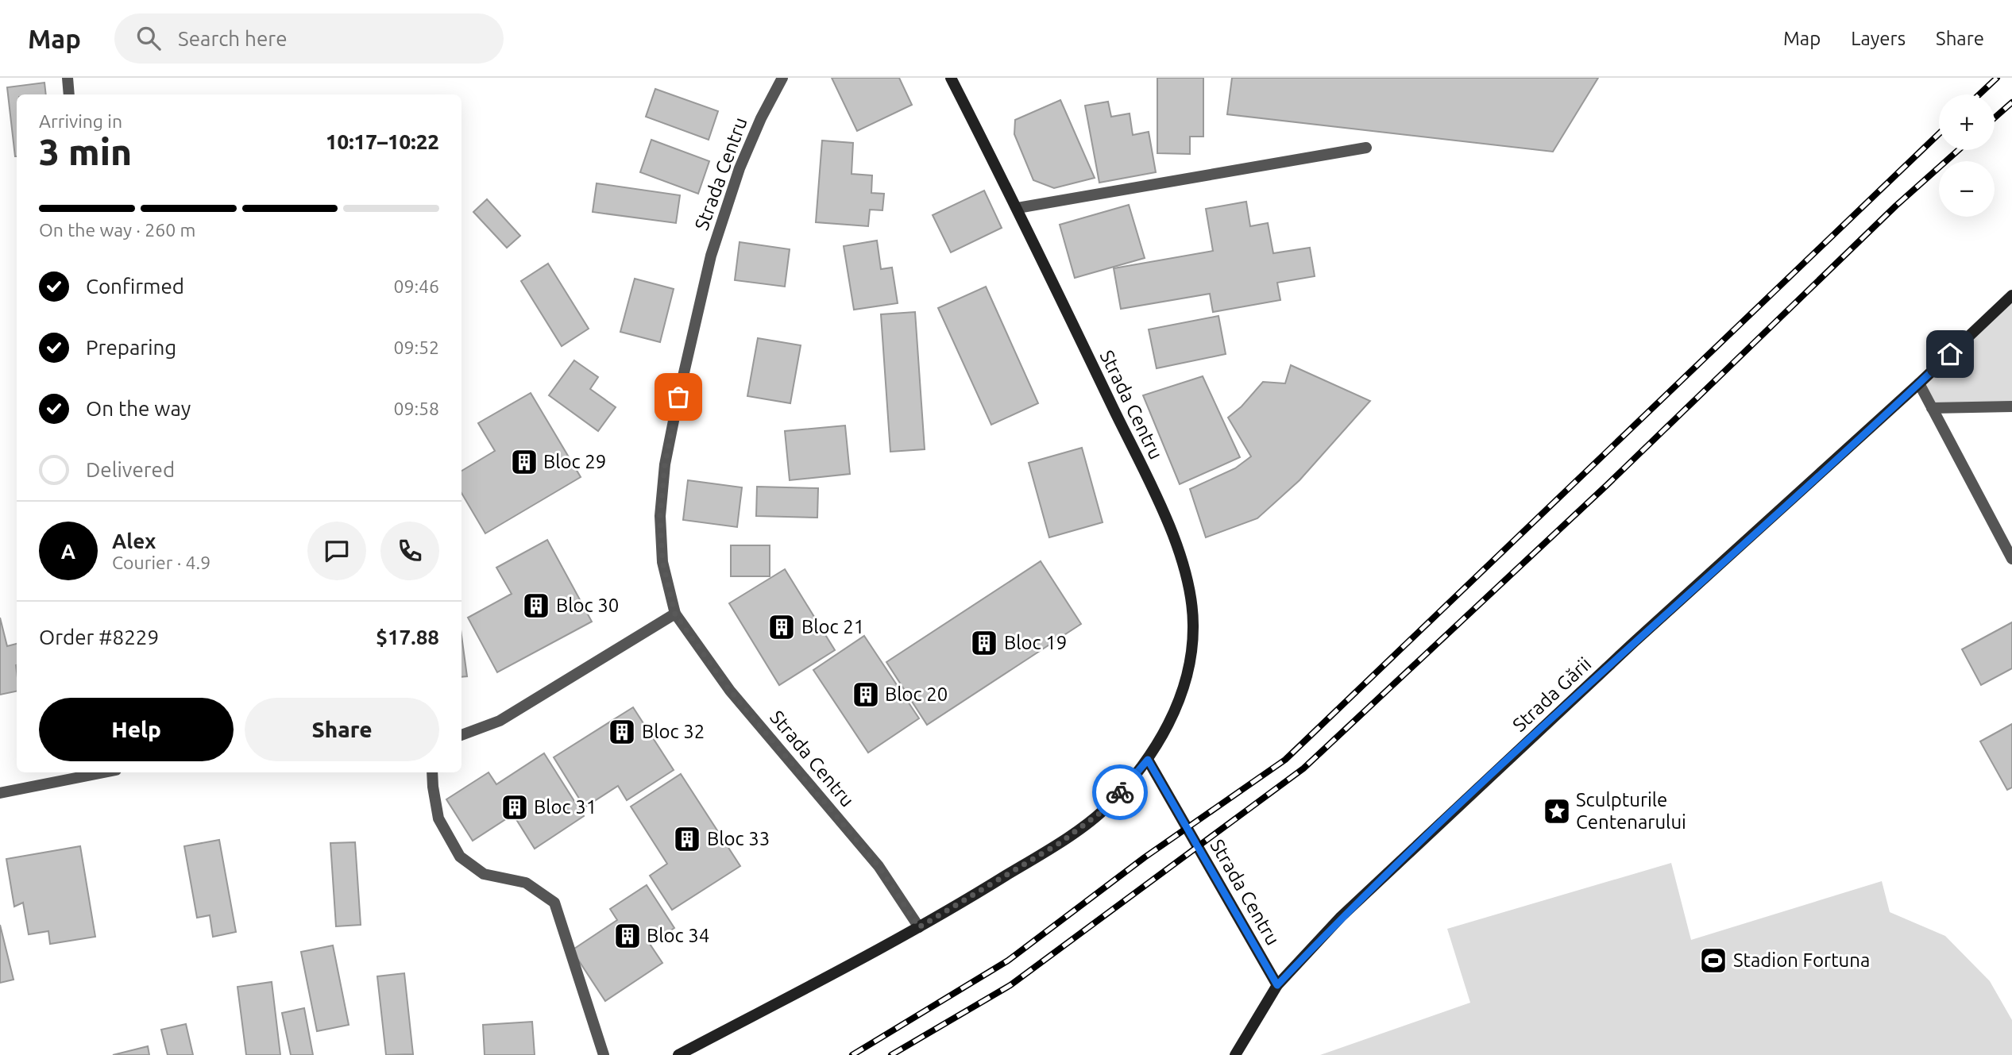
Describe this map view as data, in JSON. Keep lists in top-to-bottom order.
{
  "streets": {
    "main road": ["Strada Centru", "Strada Gării"]
  },
  "crossings": [
    ["Strada Centru", "Strada Gării"]
  ],
  "places": {
    "building": [
      "Bloc 29",
      "Bloc 30",
      "Bloc 21",
      "Bloc 19",
      "Bloc 20",
      "Bloc 32",
      "Bloc 31",
      "Bloc 33",
      "Bloc 34"
    ],
    "place": ["Sculpturile Centenarului"],
    "sports": ["Stadion Fortuna"]
  },
  "page": {
    "header": "Map",
    "search": "Search here",
    "nav": ["Map", "Layers", "Share"],
    "map_buttons": ["+", "−"],
    "heading": ["3 min", "Arriving in", "10:17–10:22"],
    "panel": [
      "Alex",
      "Courier · 4.9",
      "Order #8229",
      "$17.88"
    ],
    "bar": "On the way · 260 m",
    "list": [
      ["Confirmed", "09:46"],
      ["Preparing", "09:52"],
      ["On the way", "09:58"],
      "Delivered"
    ],
    "round": "A",
    "buttons": ["Help", "Share"]
  }
}
